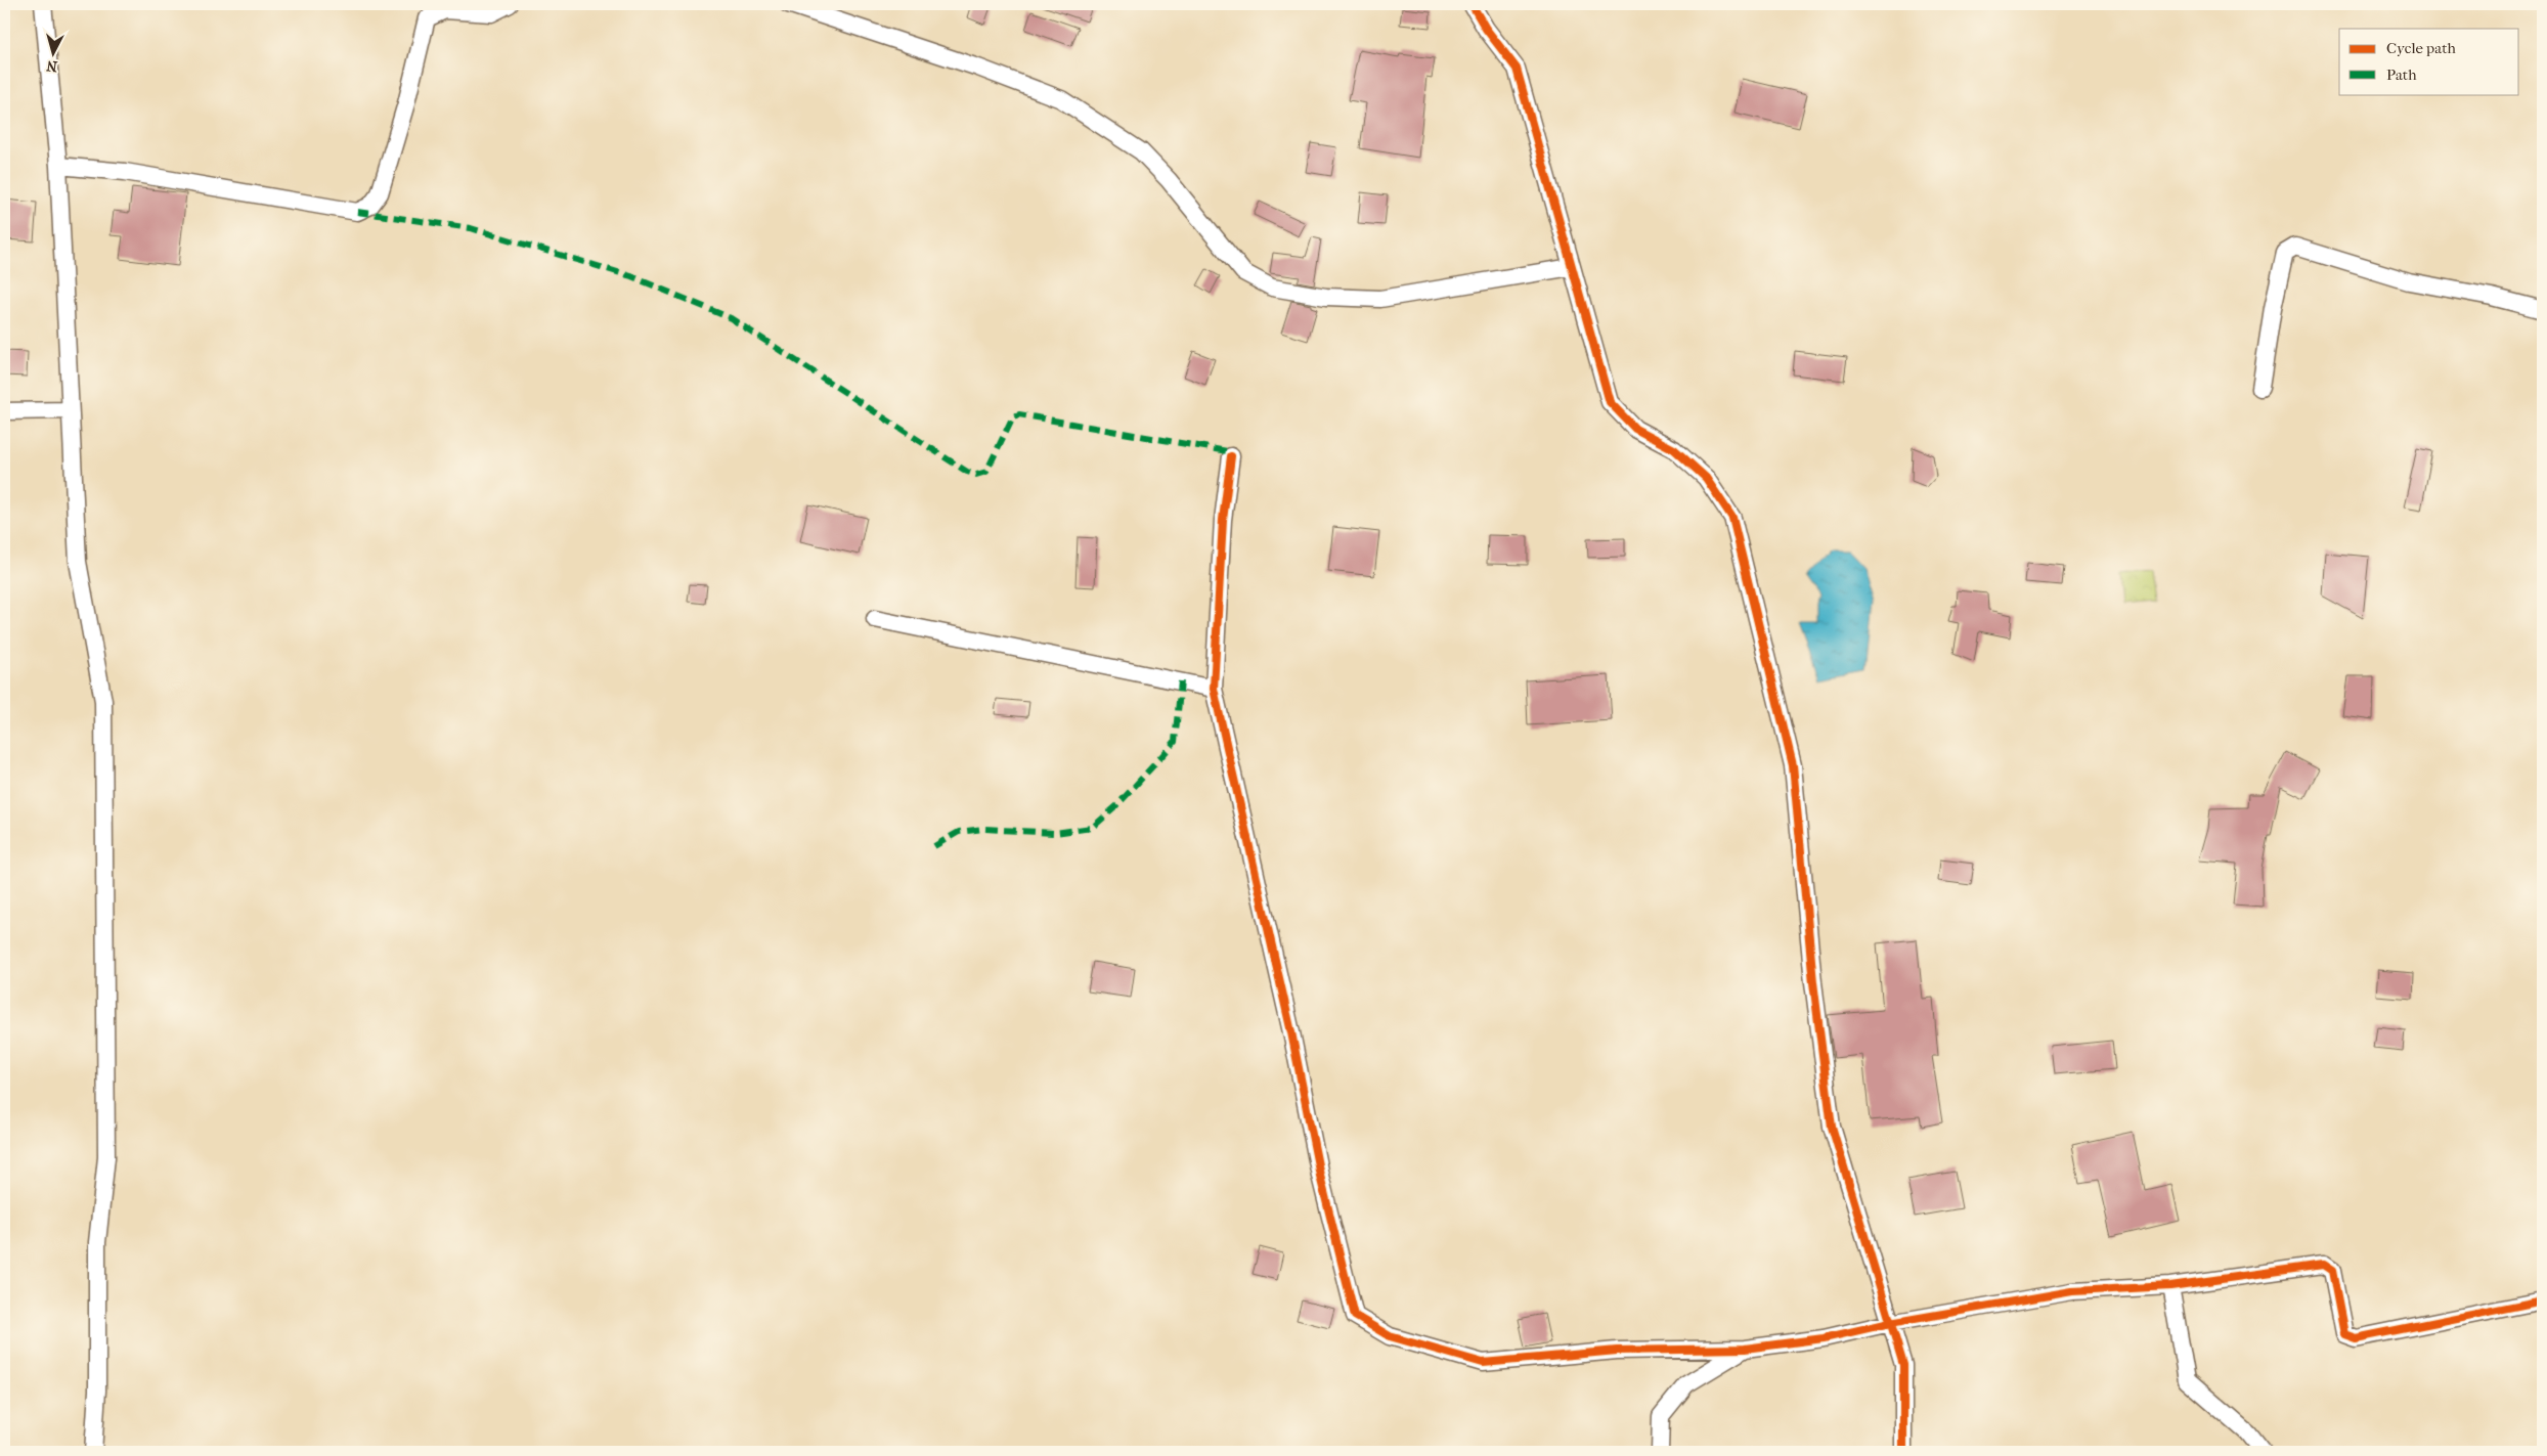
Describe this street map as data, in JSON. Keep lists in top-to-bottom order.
{
  "legend": ["Cycle path", "Path"],
  "north": "bottom"
}
